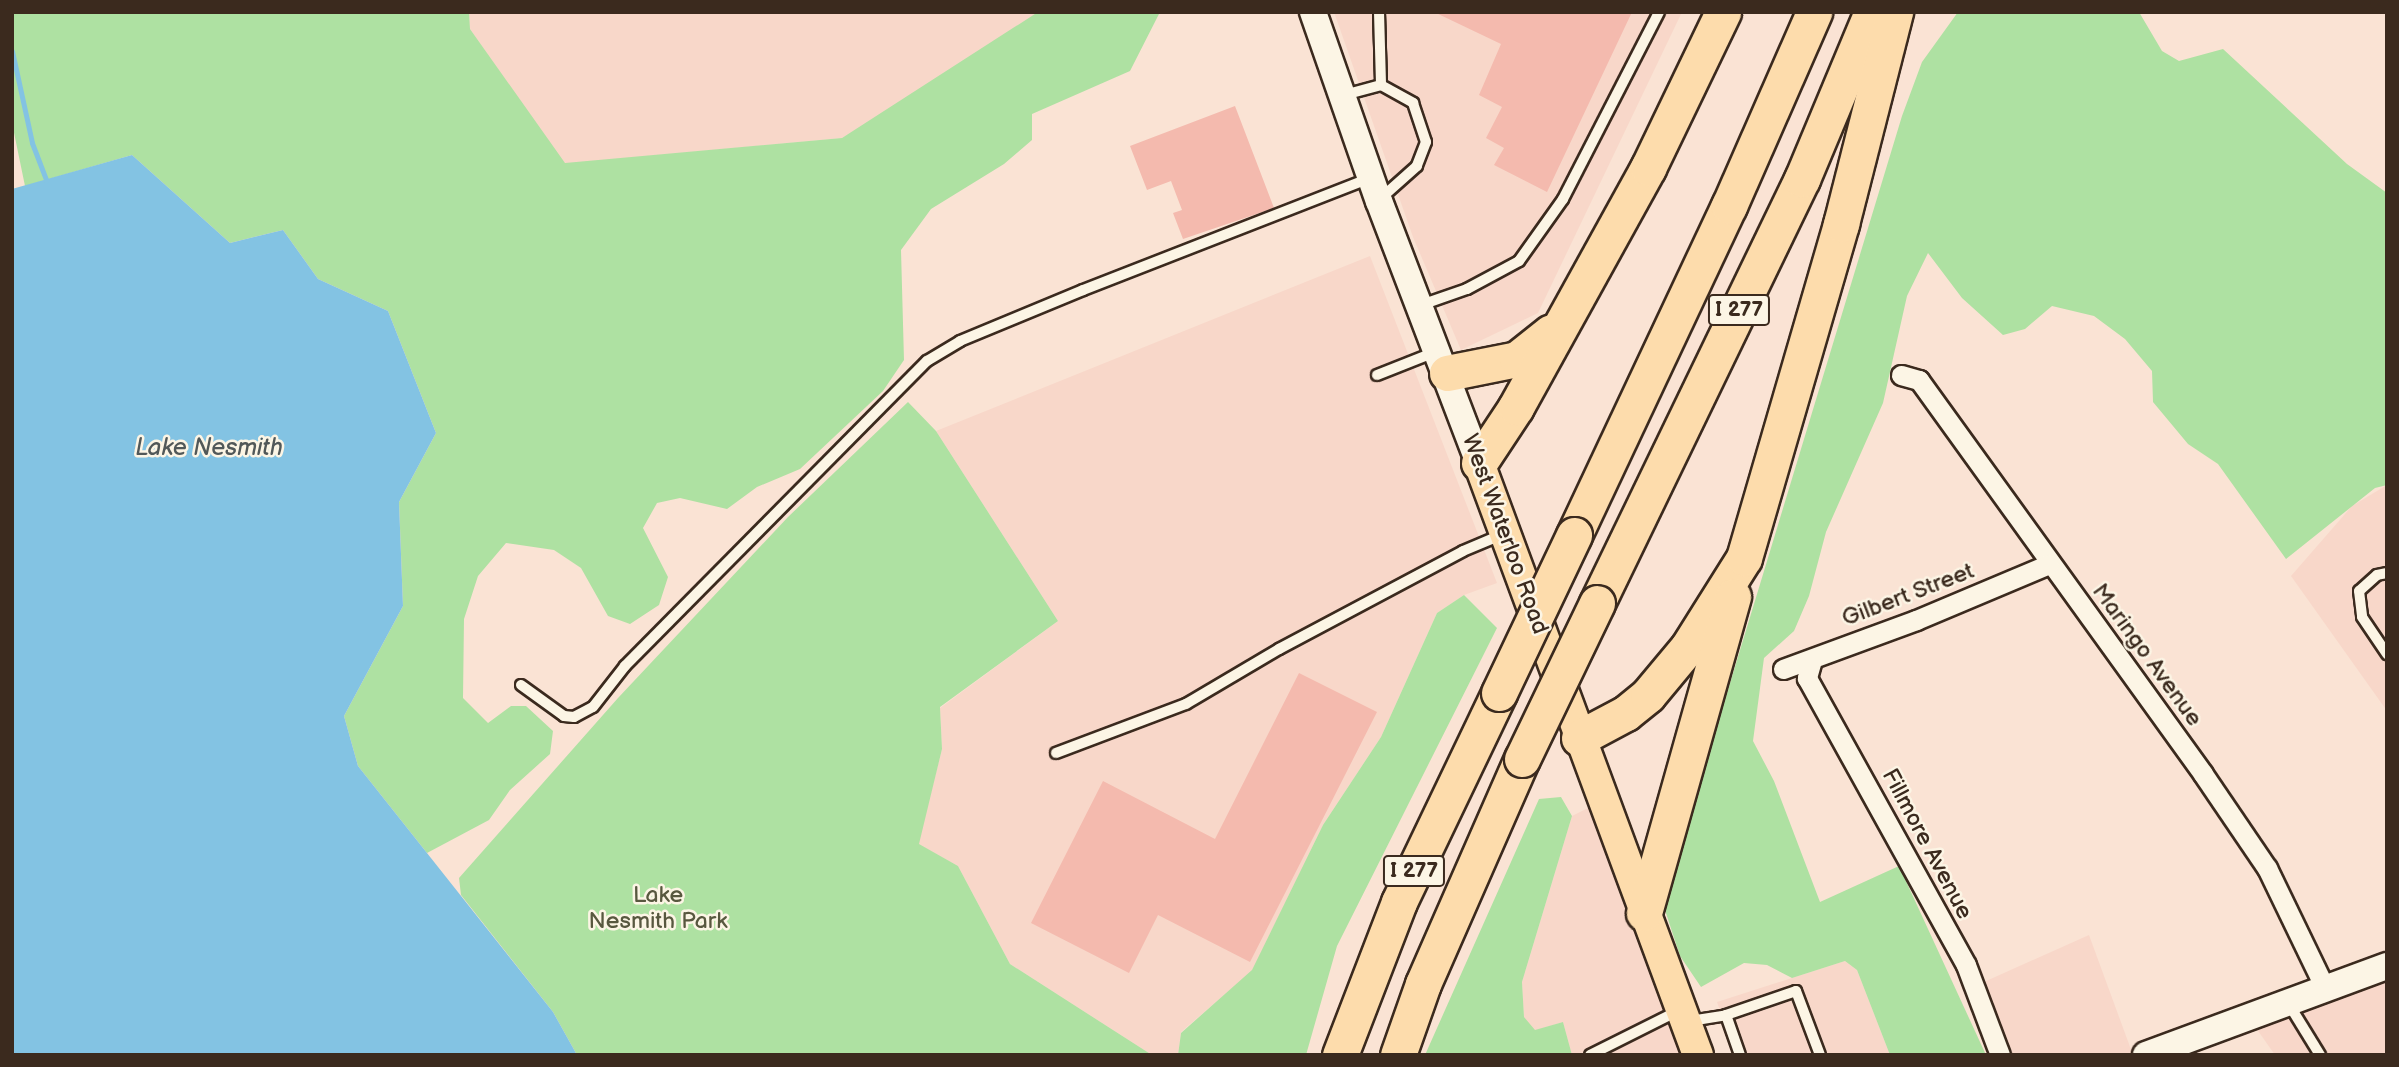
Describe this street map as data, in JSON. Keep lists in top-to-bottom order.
{
  "streets": {
    "highway": ["I 277"],
    "main road": ["West Waterloo Road"],
    "street": ["Gilbert Street", "Maringo Avenue", "Fillmore Avenue"]
  },
  "crossings": [
    ["Gilbert Street", "Maringo Avenue"],
    ["Gilbert Street", "Fillmore Avenue"]
  ],
  "water": ["Lake Nesmith"],
  "parks": ["Lake Nesmith Park"]
}
